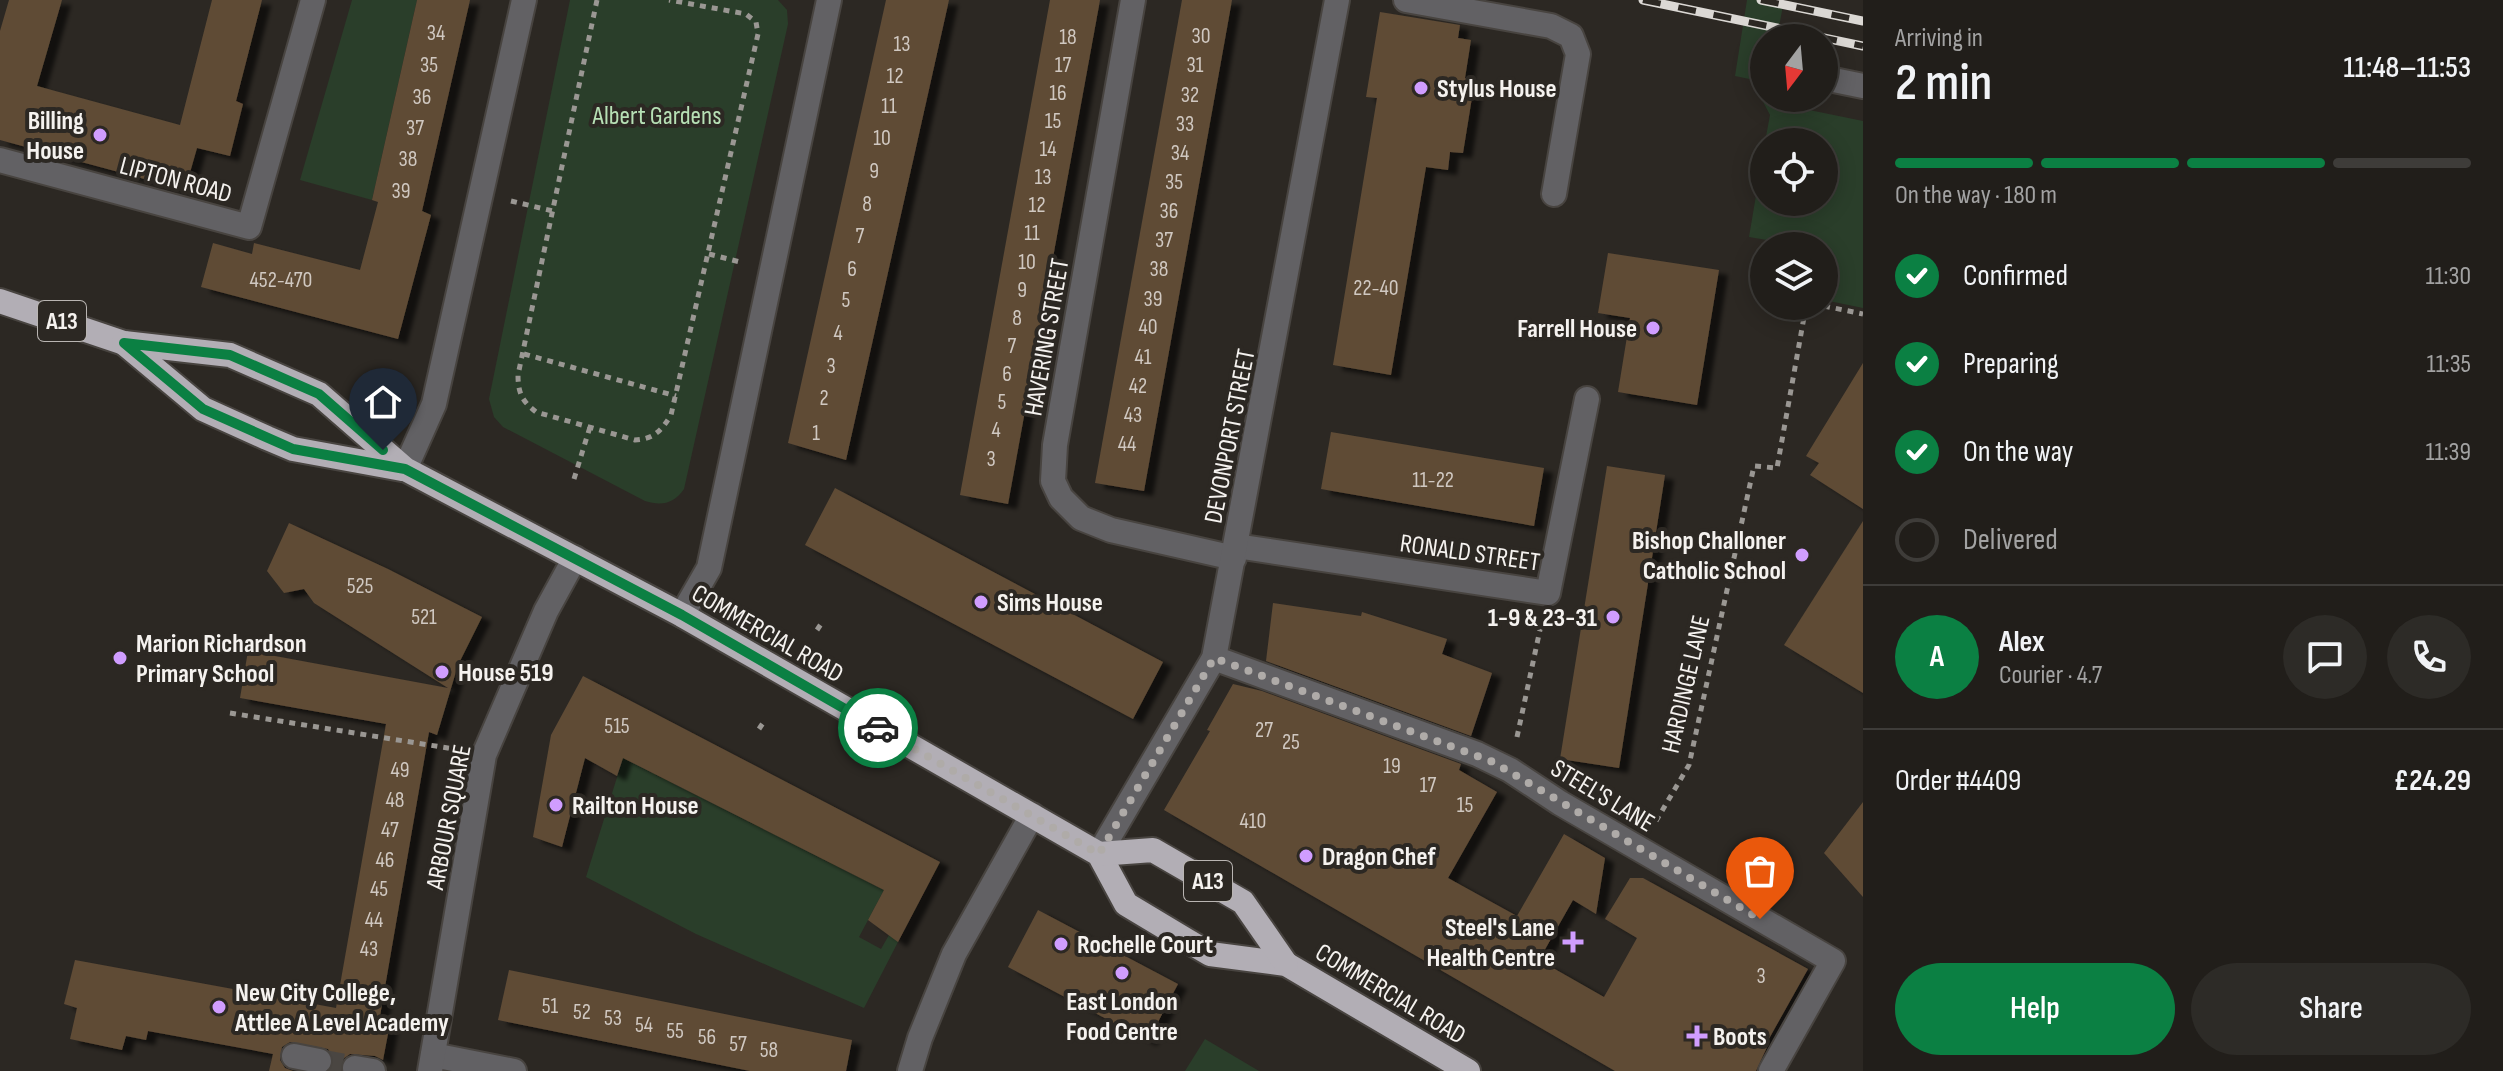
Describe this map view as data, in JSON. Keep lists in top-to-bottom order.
{
  "streets": {
    "highway": ["A13", "COMMERCIAL ROAD"],
    "street": [
      "LIPTON ROAD",
      "HAVERING STREET",
      "DEVONPORT STREET",
      "RONALD STREET",
      "STEEL'S LANE",
      "ARBOUR SQUARE"
    ],
    "path": ["HARDINGE LANE"]
  },
  "crossings": [
    ["HAVERING STREET", "DEVONPORT STREET"],
    ["HAVERING STREET", "RONALD STREET"],
    ["DEVONPORT STREET", "RONALD STREET"],
    ["DEVONPORT STREET", "COMMERCIAL ROAD"],
    ["DEVONPORT STREET", "STEEL'S LANE"],
    ["COMMERCIAL ROAD", "ARBOUR SQUARE"],
    ["HARDINGE LANE", "STEEL'S LANE"]
  ],
  "parks": ["Albert Gardens"],
  "places": {
    "other": [
      "Stylus House",
      "Billing House",
      "Farrell House",
      "Bishop Challoner Catholic School",
      "Sims House",
      "1-9 & 23-31",
      "Marion Richardson Primary School",
      "House 519",
      "Railton House",
      "Dragon Chef",
      "Rochelle Court",
      "East London Food Centre",
      "New City College, Attlee A Level Academy"
    ],
    "health": ["Steel's Lane Health Centre", "Boots"]
  },
  "house_numbers": [
    "34",
    "30",
    "18",
    "13",
    "35",
    "17",
    "31",
    "12",
    "16",
    "32",
    "36",
    "11",
    "15",
    "33",
    "37",
    "10",
    "14",
    "34",
    "38",
    "9",
    "13",
    "35",
    "39",
    "8",
    "12",
    "36",
    "11",
    "7",
    "37",
    "10",
    "6",
    "38",
    "452-470",
    "22-40",
    "9",
    "39",
    "5",
    "8",
    "40",
    "4",
    "7",
    "41",
    "3",
    "6",
    "42",
    "2",
    "5",
    "43",
    "4",
    "1",
    "44",
    "3",
    "11-22",
    "525",
    "521",
    "515",
    "27",
    "25",
    "19",
    "49",
    "17",
    "48",
    "15",
    "410",
    "47",
    "46",
    "45",
    "44",
    "43",
    "3",
    "51",
    "52",
    "53",
    "54",
    "55",
    "56",
    "57",
    "58"
  ],
  "north": "bottom",
  "page": {
    "heading": ["2 min", "Arriving in", "11:48–11:53"],
    "panel": [
      "Alex",
      "Courier · 4.7",
      "Order #4409",
      "£24.29"
    ],
    "bar": "On the way · 180 m",
    "list": [
      ["Confirmed", "11:30"],
      ["Preparing", "11:35"],
      ["On the way", "11:39"],
      "Delivered"
    ],
    "round": "A",
    "buttons": ["Help", "Share"]
  }
}
